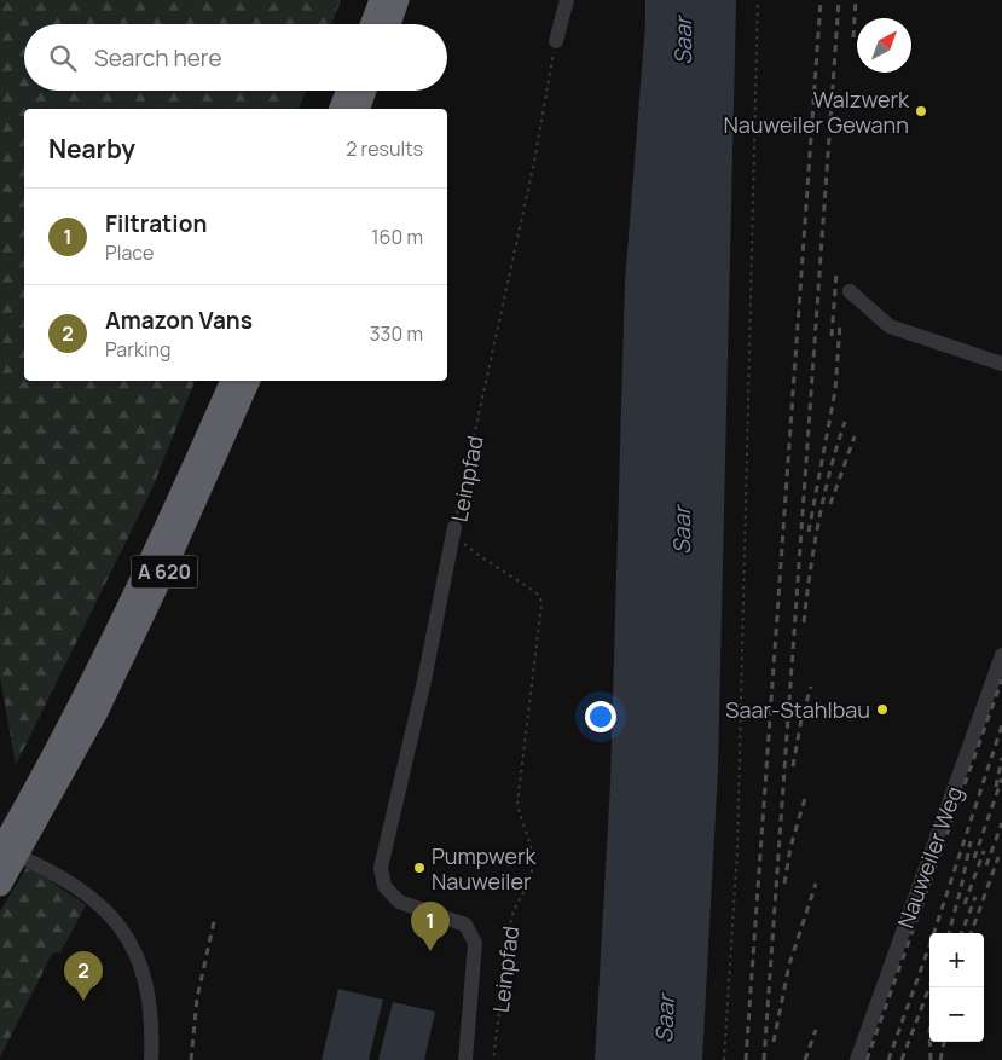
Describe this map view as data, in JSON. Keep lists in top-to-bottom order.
{
  "streets": {
    "highway": ["A 620"],
    "street": ["Nauweiler Weg"],
    "path": ["Leinpfad"]
  },
  "water": ["Saar"],
  "places": ["Walzwerk Nauweiler Gewann", "Saar-Stahlbau", "Pumpwerk Nauweiler"],
  "north": "top right",
  "page": {
    "search": "Search here",
    "heading": ["Nearby", "2 results"],
    "list": [
      {
        "mark": "1",
        "name": "Filtration",
        "note": "Place",
        "value": "160 m"
      },
      {
        "mark": "2",
        "name": "Amazon Vans",
        "note": "Parking",
        "value": "330 m"
      }
    ],
    "pins": ["1", "2"],
    "map_buttons": ["+", "−"]
  }
}
